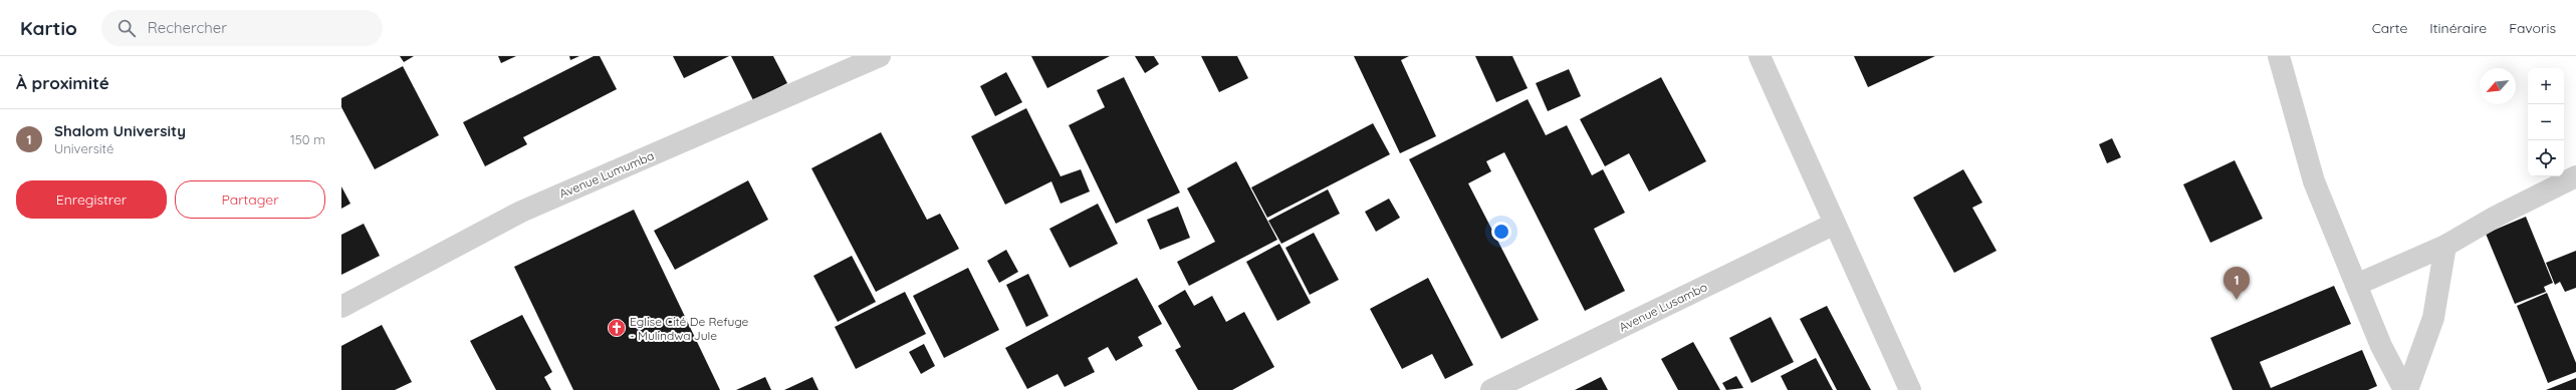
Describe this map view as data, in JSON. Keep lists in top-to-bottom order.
{
  "streets": {
    "street": ["Avenue Lumumba", "Avenue Lusambo"]
  },
  "places": {
    "church": ["Eglise Cité De Refuge - Mulindwa Jule"]
  },
  "north": "bottom left",
  "page": {
    "header": "Kartio",
    "search": "Rechercher",
    "nav": ["Carte", "Itinéraire", "Favoris"],
    "heading": "À proximité",
    "map_buttons": ["+", "−"],
    "list": [
      {
        "mark": "1",
        "name": "Shalom University",
        "note": "Université",
        "value": "150 m"
      }
    ],
    "buttons": ["Enregistrer", "Partager"],
    "pins": "1"
  }
}
